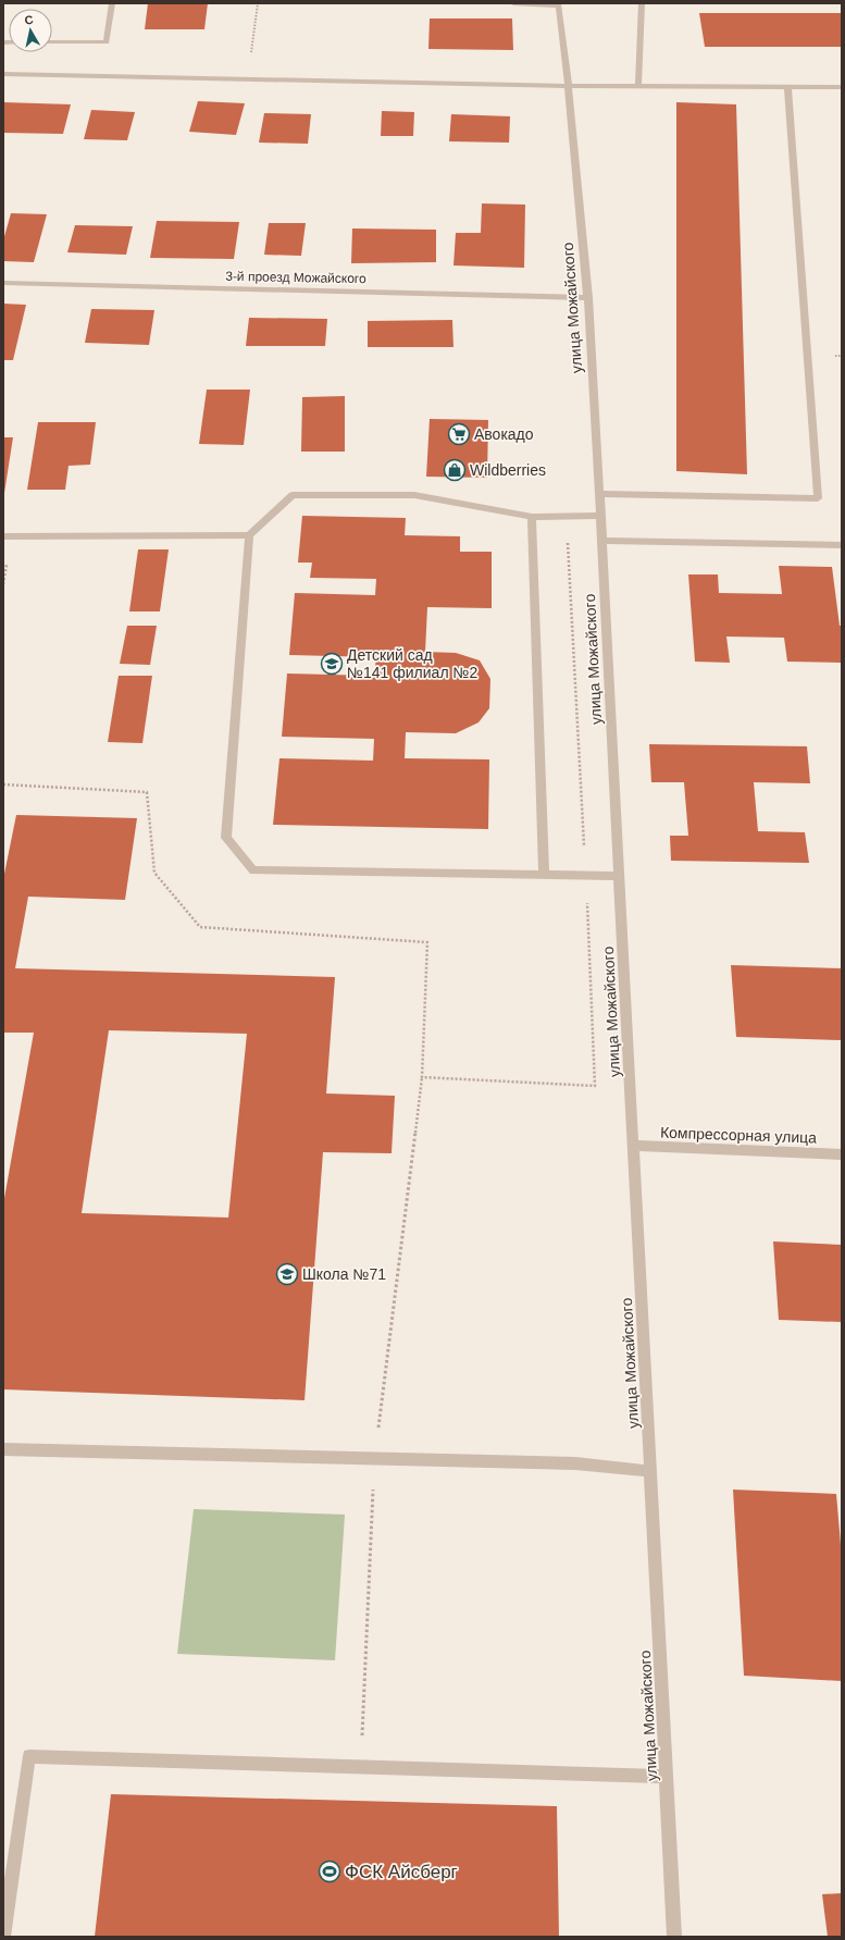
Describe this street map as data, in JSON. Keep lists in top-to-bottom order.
{
  "streets": {
    "street": ["3-й проезд Можайского", "улица Можайского", "Компрессорная улица"]
  },
  "crossings": [
    ["3-й проезд Можайского", "улица Можайского"],
    ["улица Можайского", "Компрессорная улица"]
  ],
  "places": {
    "supermarket": ["Авокадо"],
    "shop": ["Wildberries"],
    "school or university": ["Детский сад №141 филиал №2", "Школа №71"],
    "sports": ["ФСК Айсберг"]
  },
  "north": "top"
}
